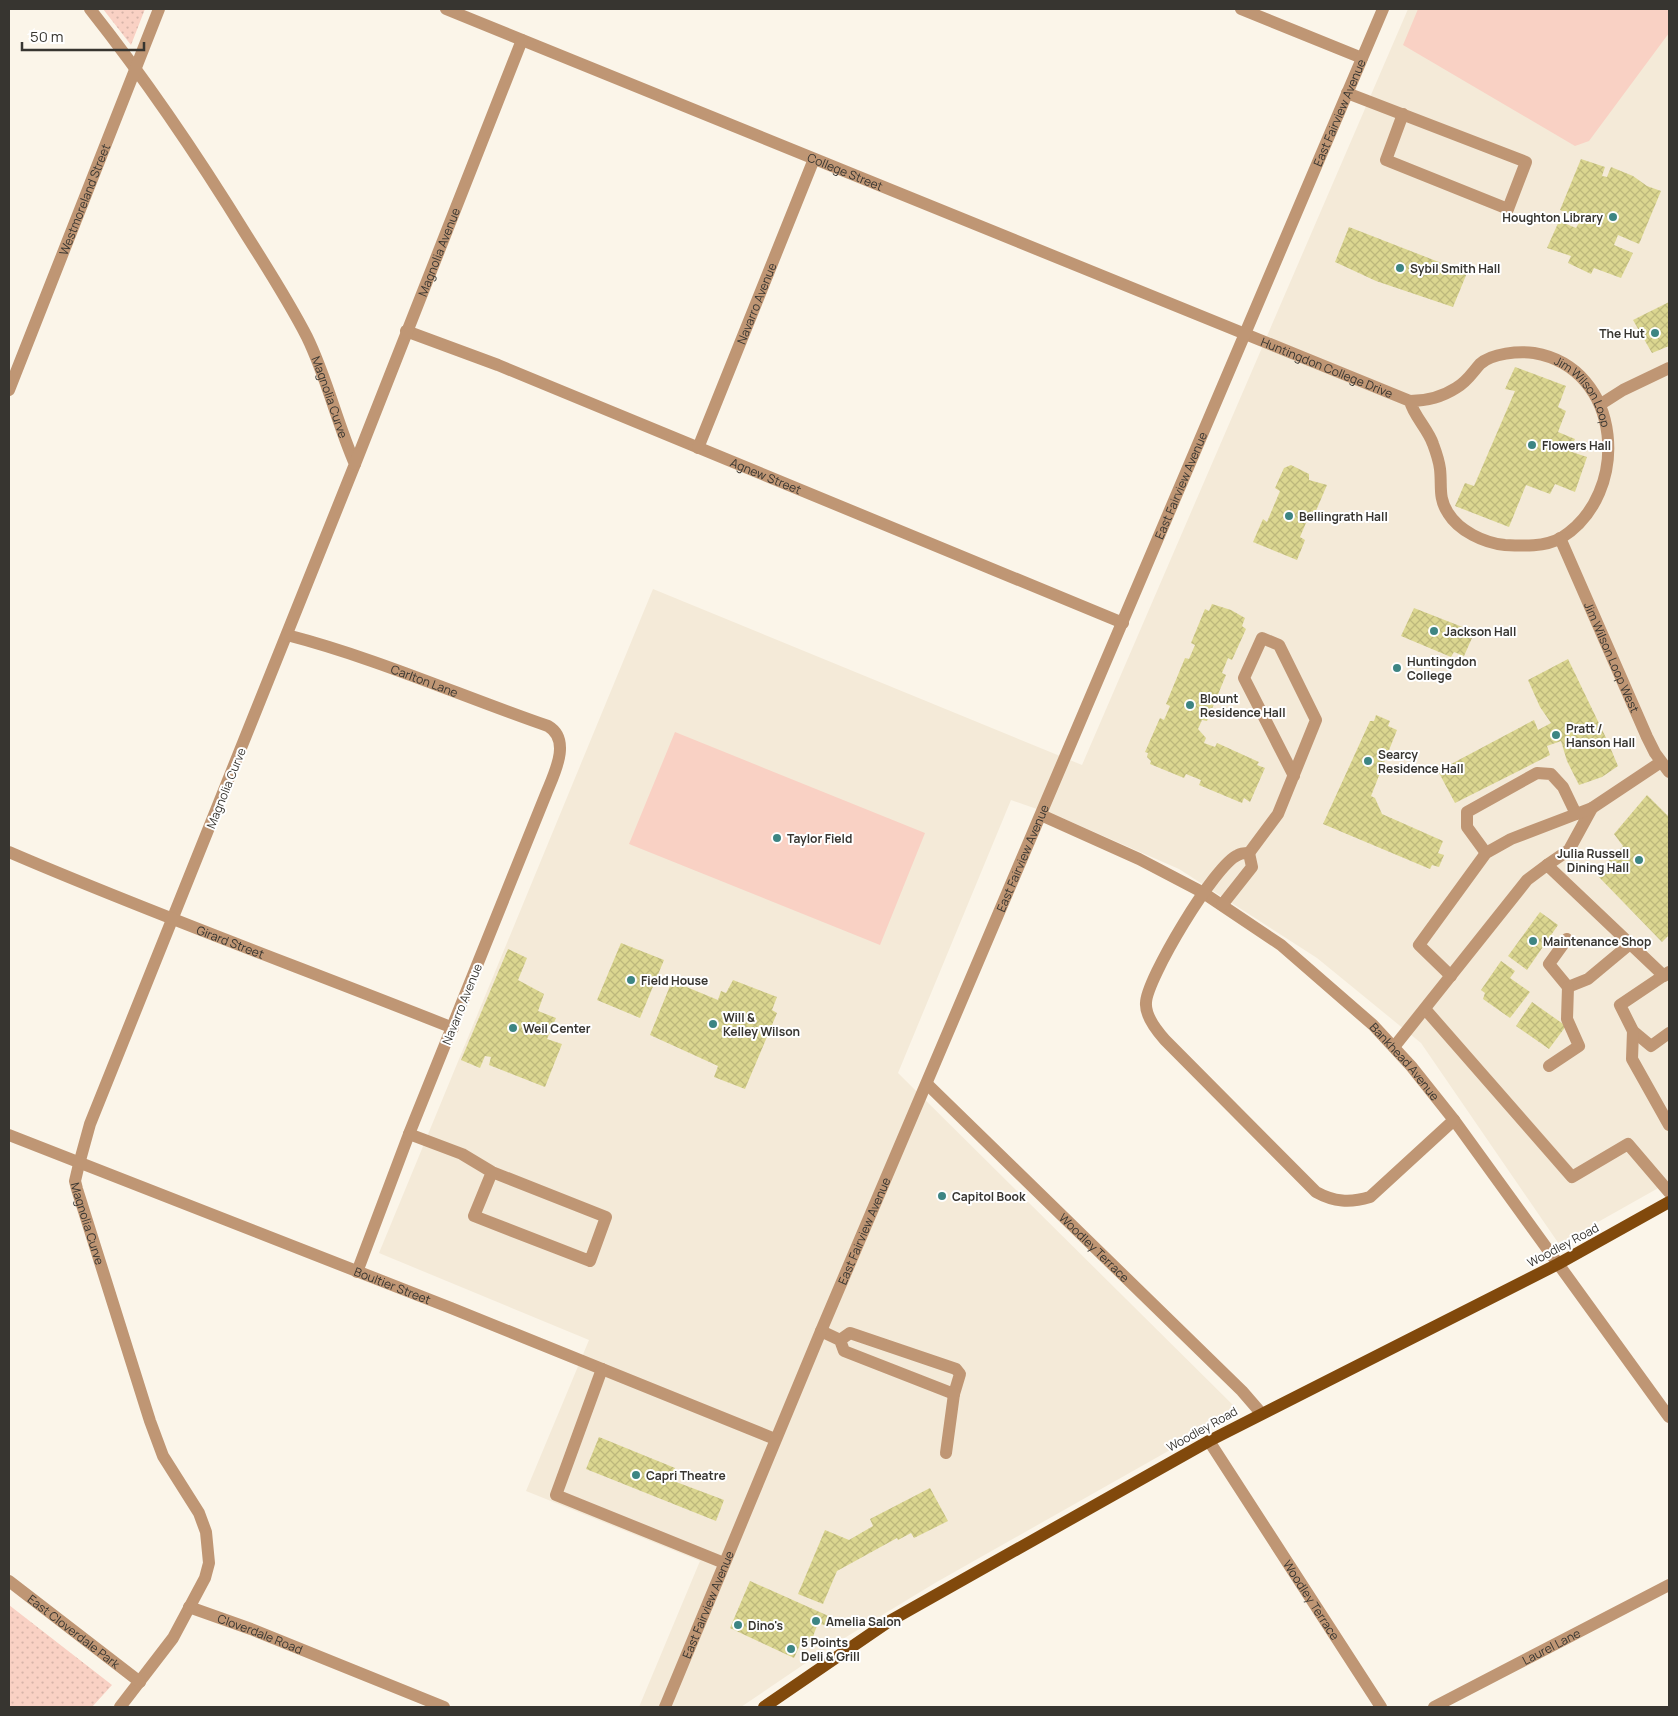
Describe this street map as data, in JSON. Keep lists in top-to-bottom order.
{
  "streets": {
    "main road": ["Woodley Road"],
    "street": [
      "East Fairview Avenue",
      "College Street",
      "Westmoreland Street",
      "Magnolia Avenue",
      "Navarro Avenue",
      "Huntingdon College Drive",
      "Jim Wilson Loop",
      "Magnolia Curve",
      "Agnew Street",
      "Jim Wilson Loop West",
      "Carlton Lane",
      "Girard Street",
      "Bankhead Avenue",
      "Woodley Terrace",
      "Boultier Street",
      "East Cloverdale Park",
      "Cloverdale Road",
      "Laurel Lane"
    ]
  },
  "crossings": [
    ["East Fairview Avenue", "College Street"],
    ["East Fairview Avenue", "Huntingdon College Drive"],
    ["East Fairview Avenue", "Agnew Street"],
    ["East Fairview Avenue", "Bankhead Avenue"],
    ["East Fairview Avenue", "Woodley Terrace"],
    ["East Fairview Avenue", "Boultier Street"],
    ["College Street", "Magnolia Avenue"],
    ["College Street", "Navarro Avenue"],
    ["College Street", "Huntingdon College Drive"],
    ["Westmoreland Street", "Magnolia Curve"],
    ["Magnolia Avenue", "Magnolia Curve"],
    ["Magnolia Avenue", "Agnew Street"],
    ["Navarro Avenue", "Agnew Street"],
    ["Navarro Avenue", "Carlton Lane"],
    ["Navarro Avenue", "Girard Street"],
    ["Navarro Avenue", "Boultier Street"],
    ["Huntingdon College Drive", "Jim Wilson Loop"],
    ["Jim Wilson Loop", "Jim Wilson Loop West"],
    ["Magnolia Curve", "Carlton Lane"],
    ["Magnolia Curve", "Girard Street"],
    ["Magnolia Curve", "Boultier Street"],
    ["Magnolia Curve", "Cloverdale Road"],
    ["Bankhead Avenue", "Woodley Road"],
    ["Woodley Road", "Woodley Terrace"]
  ],
  "places": [
    "Houghton Library",
    "Sybil Smith Hall",
    "The Hut",
    "Flowers Hall",
    "Bellingrath Hall",
    "Jackson Hall",
    "Huntingdon College",
    "Blount Residence Hall",
    "Pratt / Hanson Hall",
    "Searcy Residence Hall",
    "Taylor Field",
    "Julia Russell Dining Hall",
    "Maintenance Shop",
    "Field House",
    "Will & Kelley Wilson",
    "Weil Center",
    "Capitol Book",
    "Capri Theatre",
    "Amelia Salon",
    "Dino's",
    "5 Points Deli & Grill"
  ],
  "scale_bar": "50 m"
}
